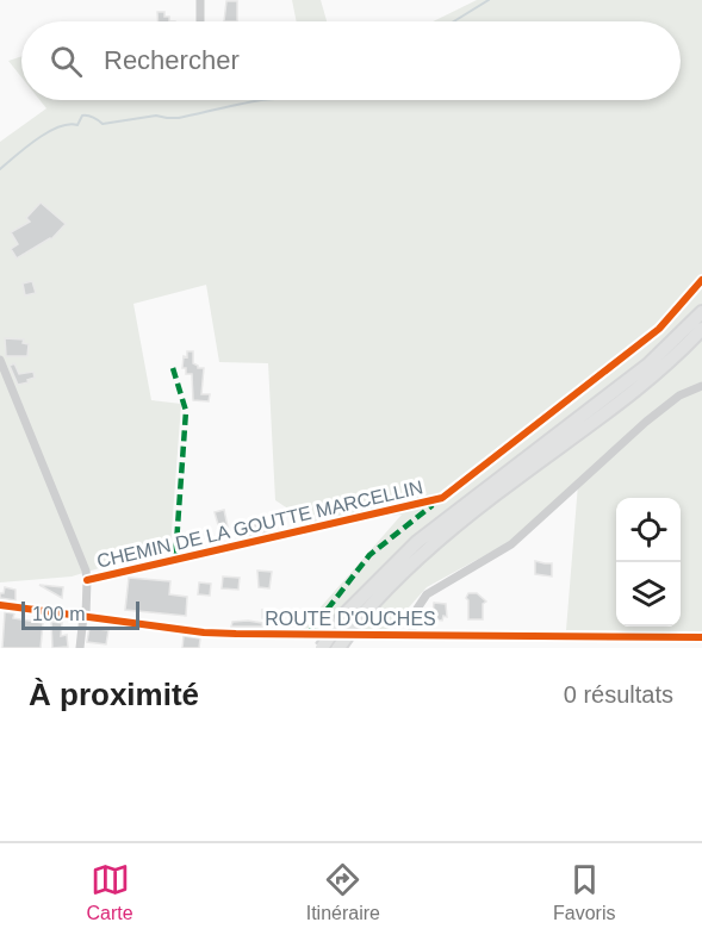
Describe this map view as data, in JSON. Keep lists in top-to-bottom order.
{
  "streets": {
    "street": ["CHEMIN DE LA GOUTTE MARCELLIN", "ROUTE D'OUCHES"]
  },
  "scale_bar": "100 m",
  "page": {
    "search": "Rechercher",
    "scale": "100 m",
    "heading": ["À proximité", "0 résultats"],
    "nav": ["Carte", "Itinéraire", "Favoris"]
  }
}
